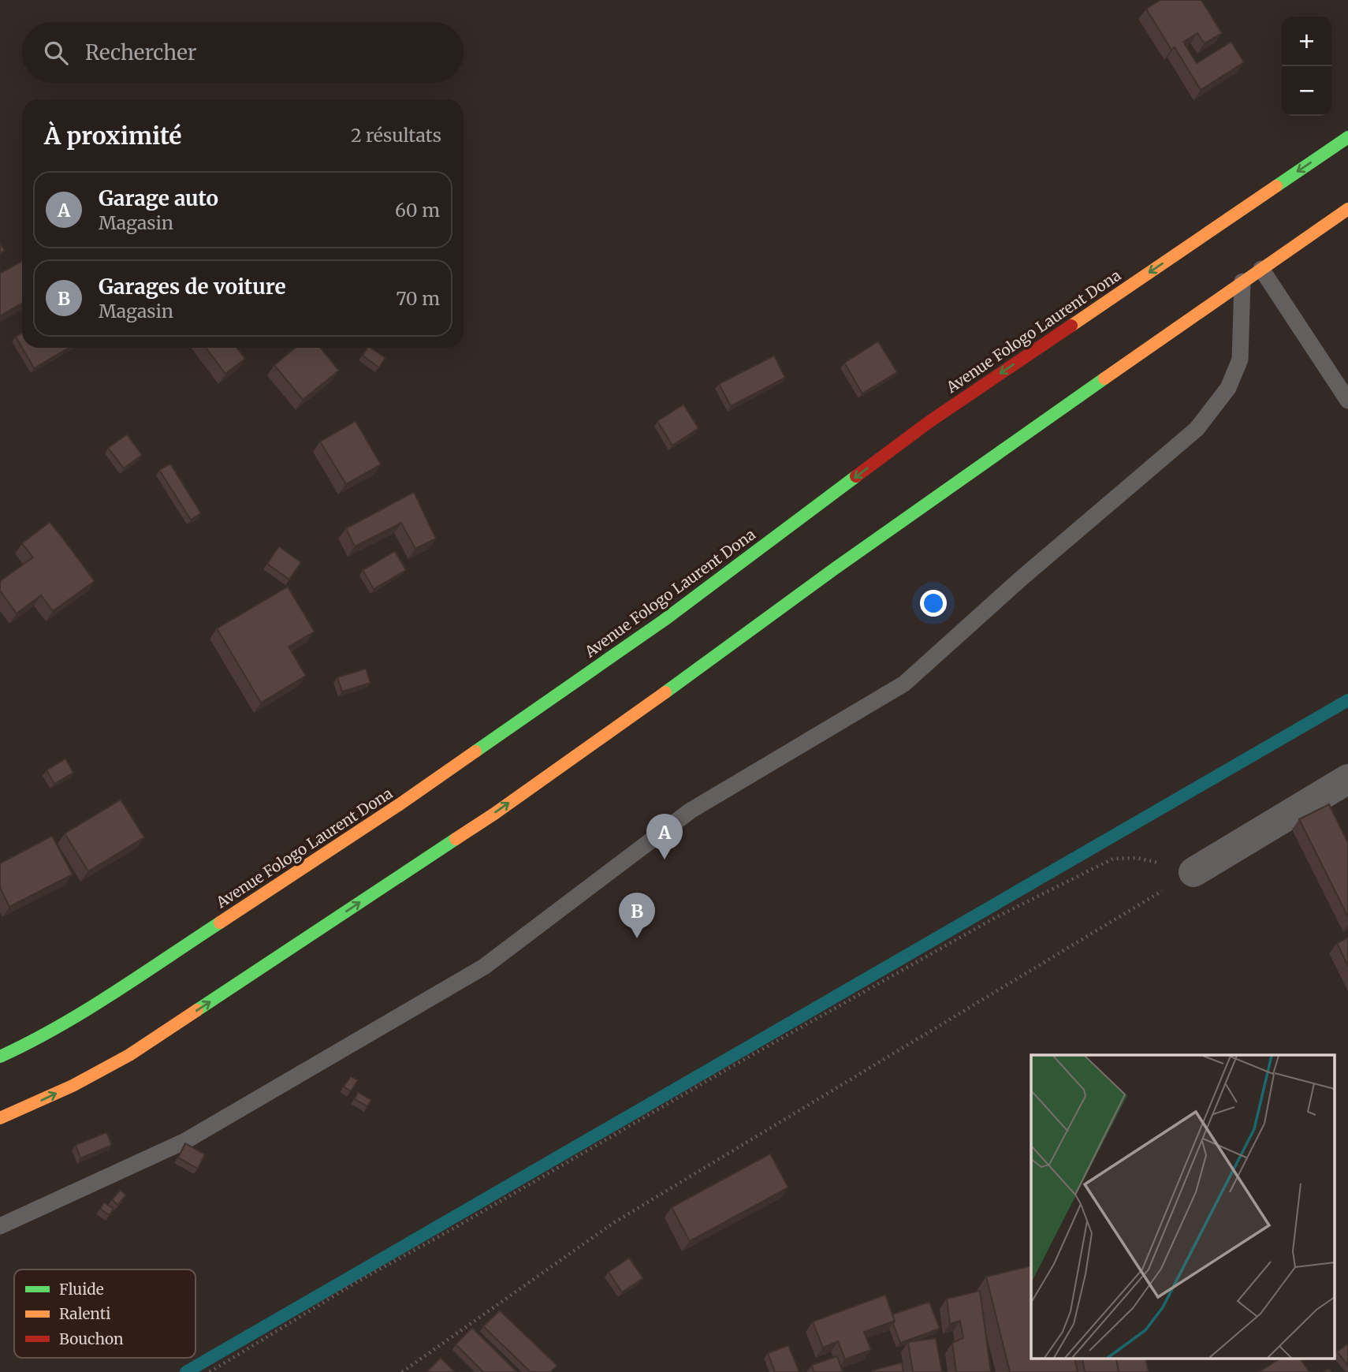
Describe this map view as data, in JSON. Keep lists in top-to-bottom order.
{
  "streets": {
    "main road": ["Avenue Fologo Laurent Dona"]
  },
  "legend": ["Fluide", "Ralenti", "Bouchon"],
  "page": {
    "map_buttons": ["+", "−"],
    "search": "Rechercher",
    "heading": ["À proximité", "2 résultats"],
    "list": [
      {
        "mark": "A",
        "name": "Garage auto",
        "note": "Magasin",
        "value": "60 m"
      },
      {
        "mark": "B",
        "name": "Garages de voiture",
        "note": "Magasin",
        "value": "70 m"
      }
    ],
    "pins": ["A", "B"]
  }
}
